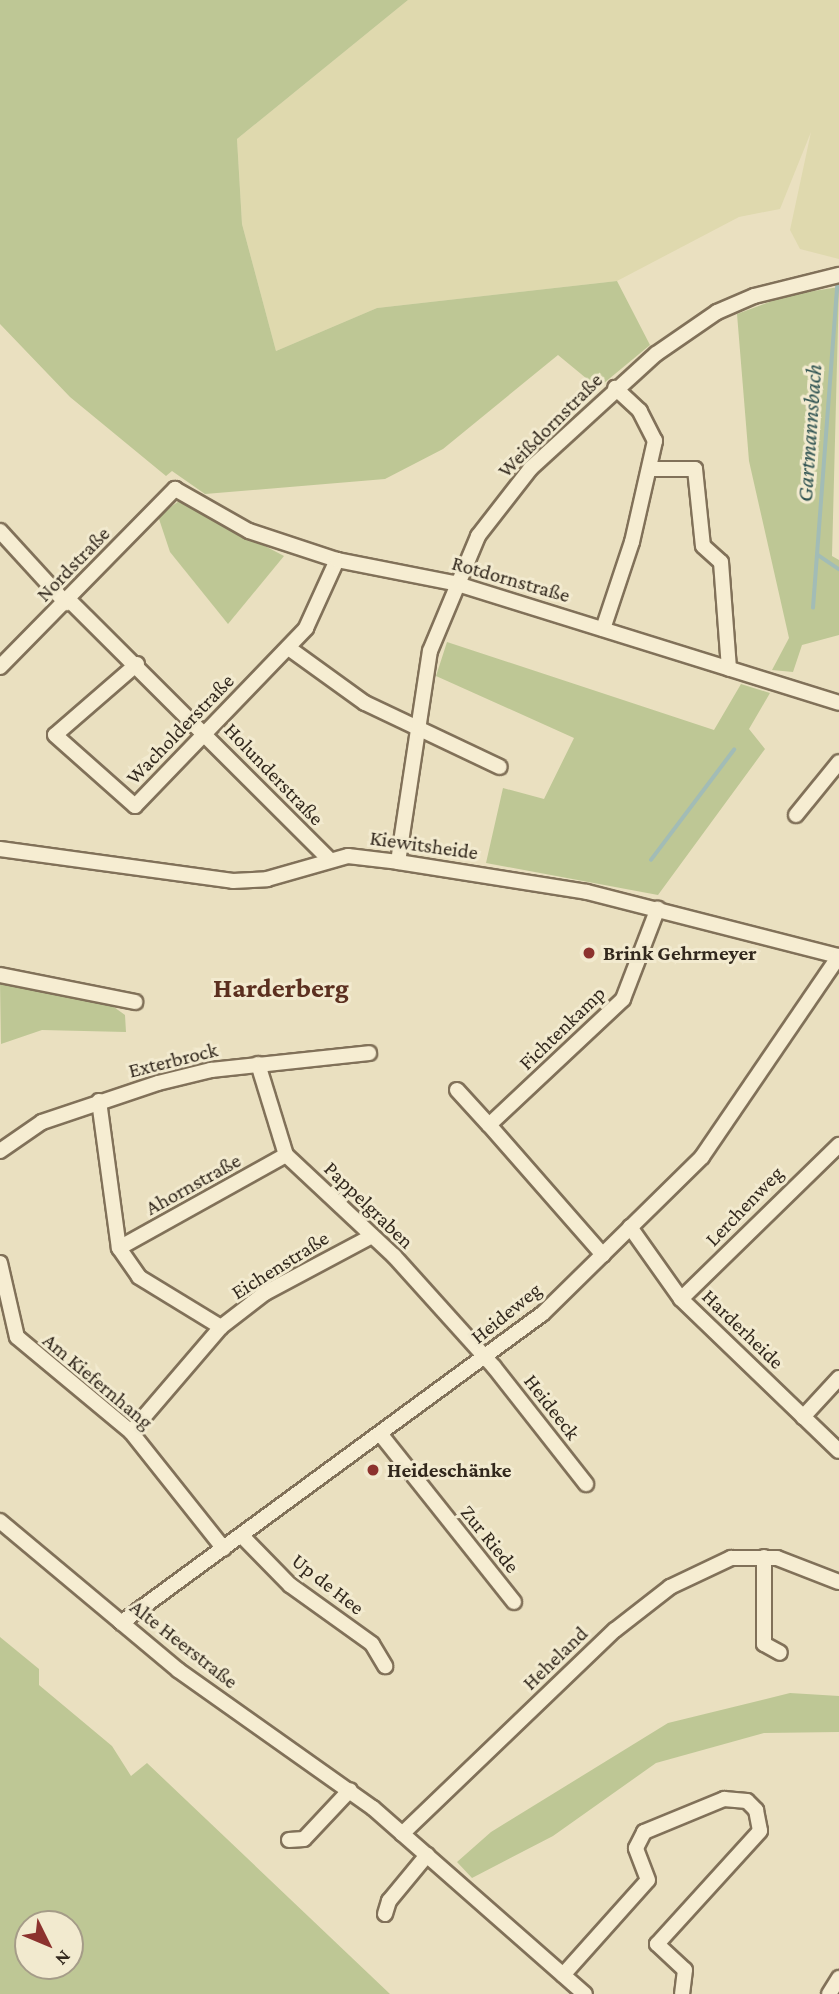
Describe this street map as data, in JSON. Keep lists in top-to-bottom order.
{
  "streets": {
    "street": [
      "Weißdornstraße",
      "Nordstraße",
      "Rotdornstraße",
      "Wacholderstraße",
      "Holunderstraße",
      "Kiewitsheide",
      "Fichtenkamp",
      "Exterbrock",
      "Ahornstraße",
      "Pappelgraben",
      "Lerchenweg",
      "Eichenstraße",
      "Heideweg",
      "Harderheide",
      "Am Kiefernhang",
      "Heideeck",
      "Zur Riede",
      "Up de Hee",
      "Alte Heerstraße",
      "Heheland"
    ]
  },
  "crossings": [
    ["Weißdornstraße", "Rotdornstraße"],
    ["Weißdornstraße", "Kiewitsheide"],
    ["Nordstraße", "Rotdornstraße"],
    ["Nordstraße", "Holunderstraße"],
    ["Rotdornstraße", "Wacholderstraße"],
    ["Wacholderstraße", "Holunderstraße"],
    ["Holunderstraße", "Kiewitsheide"],
    ["Kiewitsheide", "Fichtenkamp"],
    ["Kiewitsheide", "Heideweg"],
    ["Exterbrock", "Pappelgraben"],
    ["Ahornstraße", "Pappelgraben"],
    ["Pappelgraben", "Eichenstraße"],
    ["Pappelgraben", "Heideweg"],
    ["Pappelgraben", "Heideeck"],
    ["Lerchenweg", "Harderheide"],
    ["Eichenstraße", "Am Kiefernhang"],
    ["Heideweg", "Harderheide"],
    ["Heideweg", "Am Kiefernhang"],
    ["Heideweg", "Heideeck"],
    ["Heideweg", "Zur Riede"],
    ["Heideweg", "Up de Hee"],
    ["Heideweg", "Alte Heerstraße"],
    ["Alte Heerstraße", "Heheland"]
  ],
  "districts": ["Harderberg"],
  "water": ["Gartmannsbach"],
  "places": ["Brink Gehrmeyer", "Heideschänke"],
  "north": "bottom right"
}
